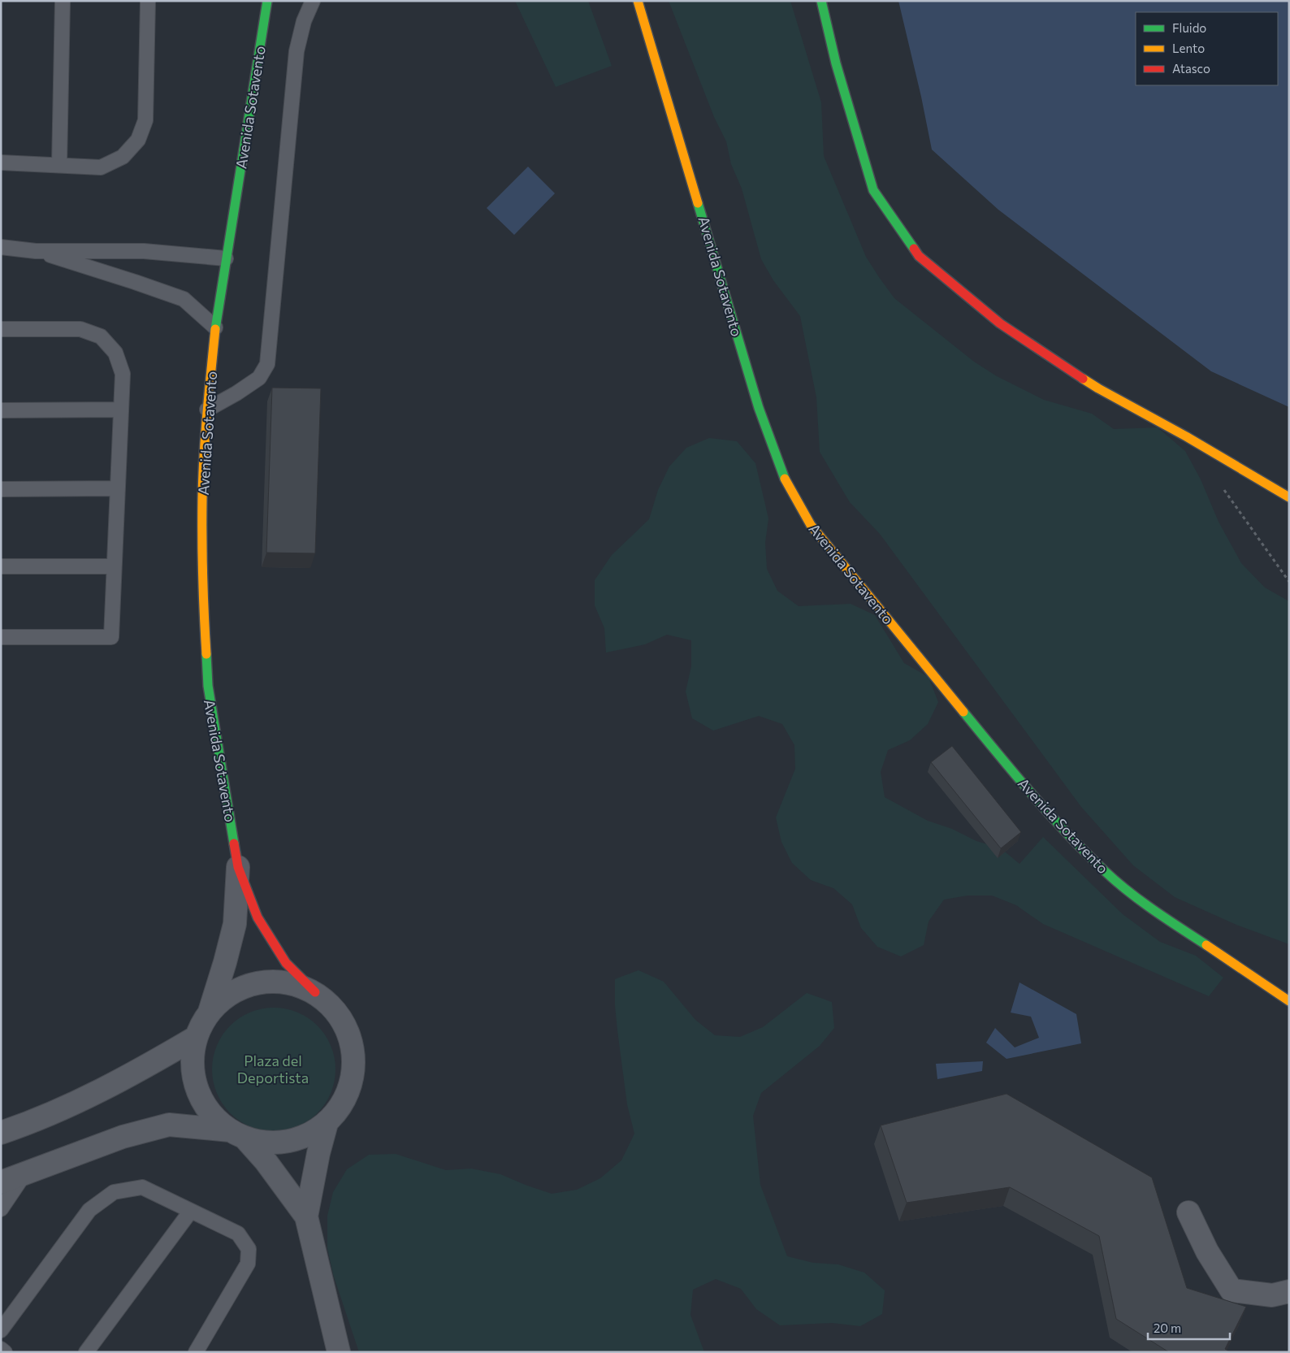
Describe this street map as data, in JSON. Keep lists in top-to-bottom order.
{
  "streets": {
    "street": ["Avenida Sotavento"]
  },
  "parks": ["Plaza del Deportista"],
  "legend": ["Fluido", "Lento", "Atasco"],
  "scale_bar": "20 m"
}
